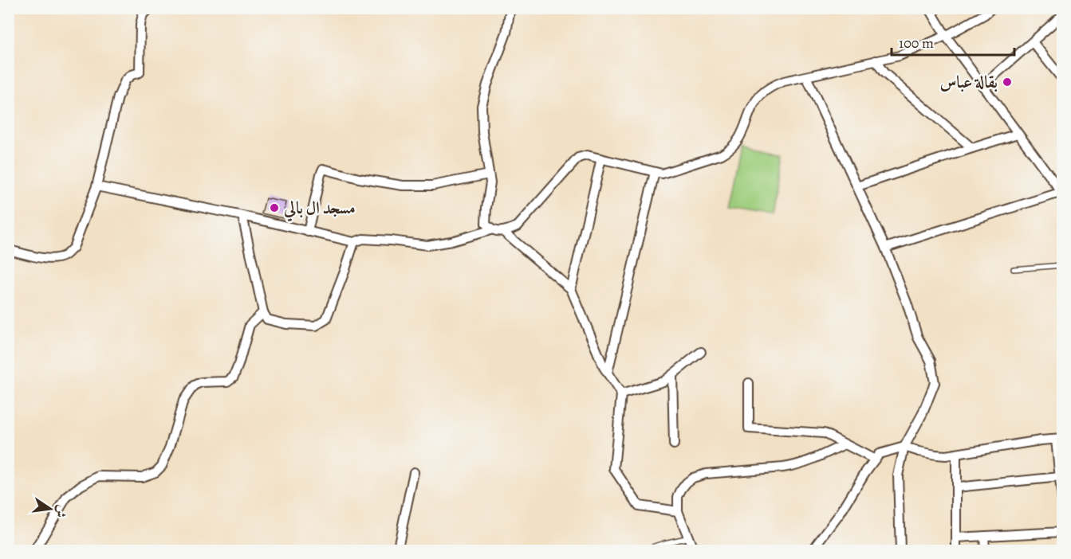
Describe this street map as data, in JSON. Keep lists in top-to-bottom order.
{
  "places": ["بقالة عباس", "مسجد ال بالي"],
  "scale_bar": "100 m",
  "north": "right"
}
